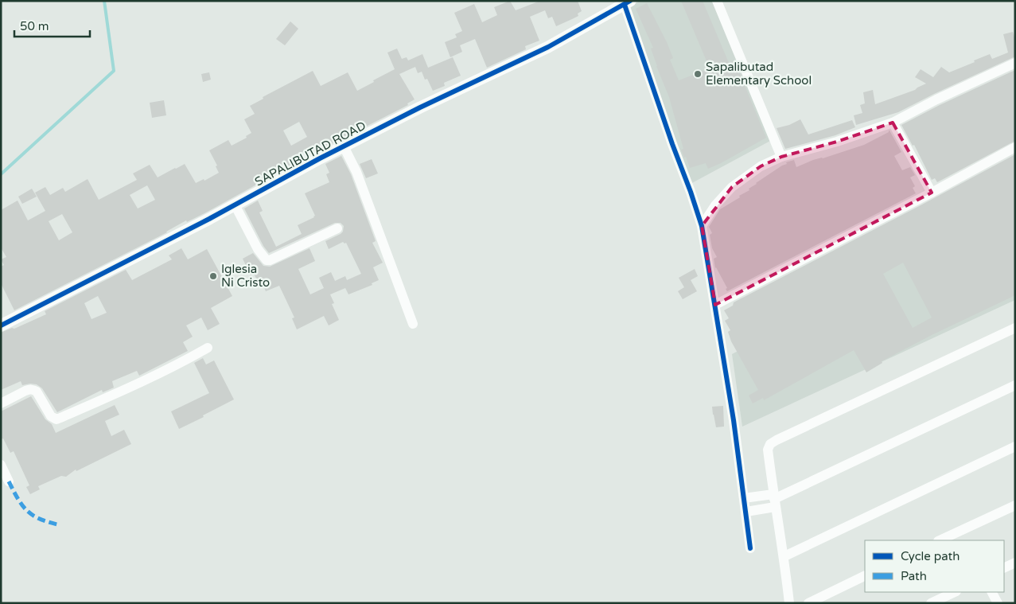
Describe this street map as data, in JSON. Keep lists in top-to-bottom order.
{
  "streets": {
    "street": ["SAPALIBUTAD ROAD"]
  },
  "places": ["Sapalibutad Elementary School", "Iglesia Ni Cristo"],
  "legend": ["Cycle path", "Path"],
  "scale_bar": "50 m"
}
